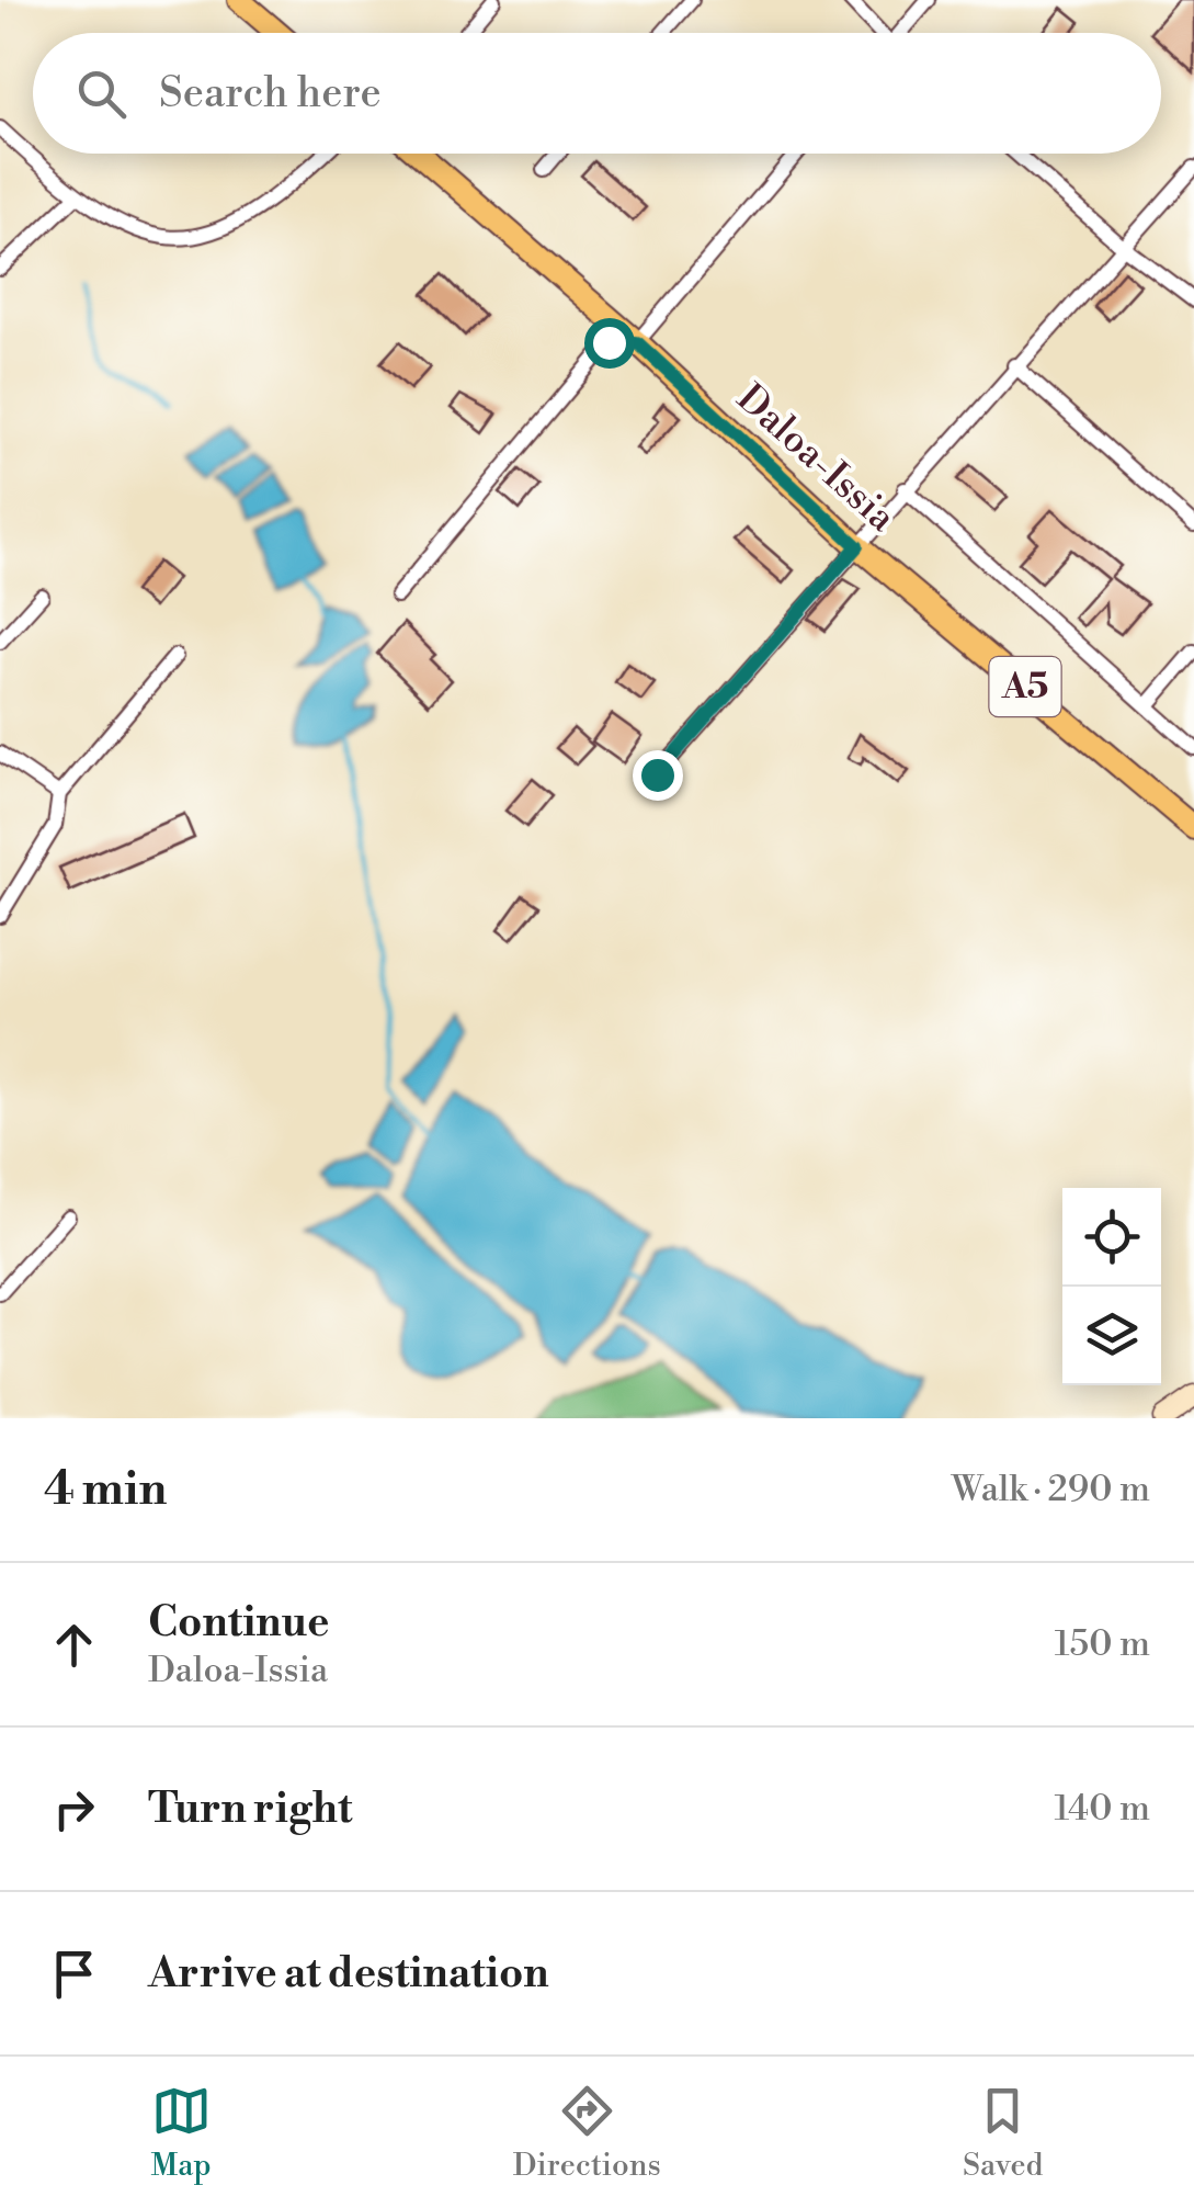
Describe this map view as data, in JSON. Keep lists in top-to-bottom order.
{
  "streets": {
    "main road": ["Daloa-Issia", "A5"]
  },
  "page": {
    "search": "Search here",
    "heading": ["4 min", "Walk · 290 m"],
    "list": [
      ["Continue", "Daloa-Issia", "150 m"],
      ["Turn right", "140 m"],
      "Arrive at destination"
    ],
    "nav": ["Map", "Directions", "Saved"]
  }
}
